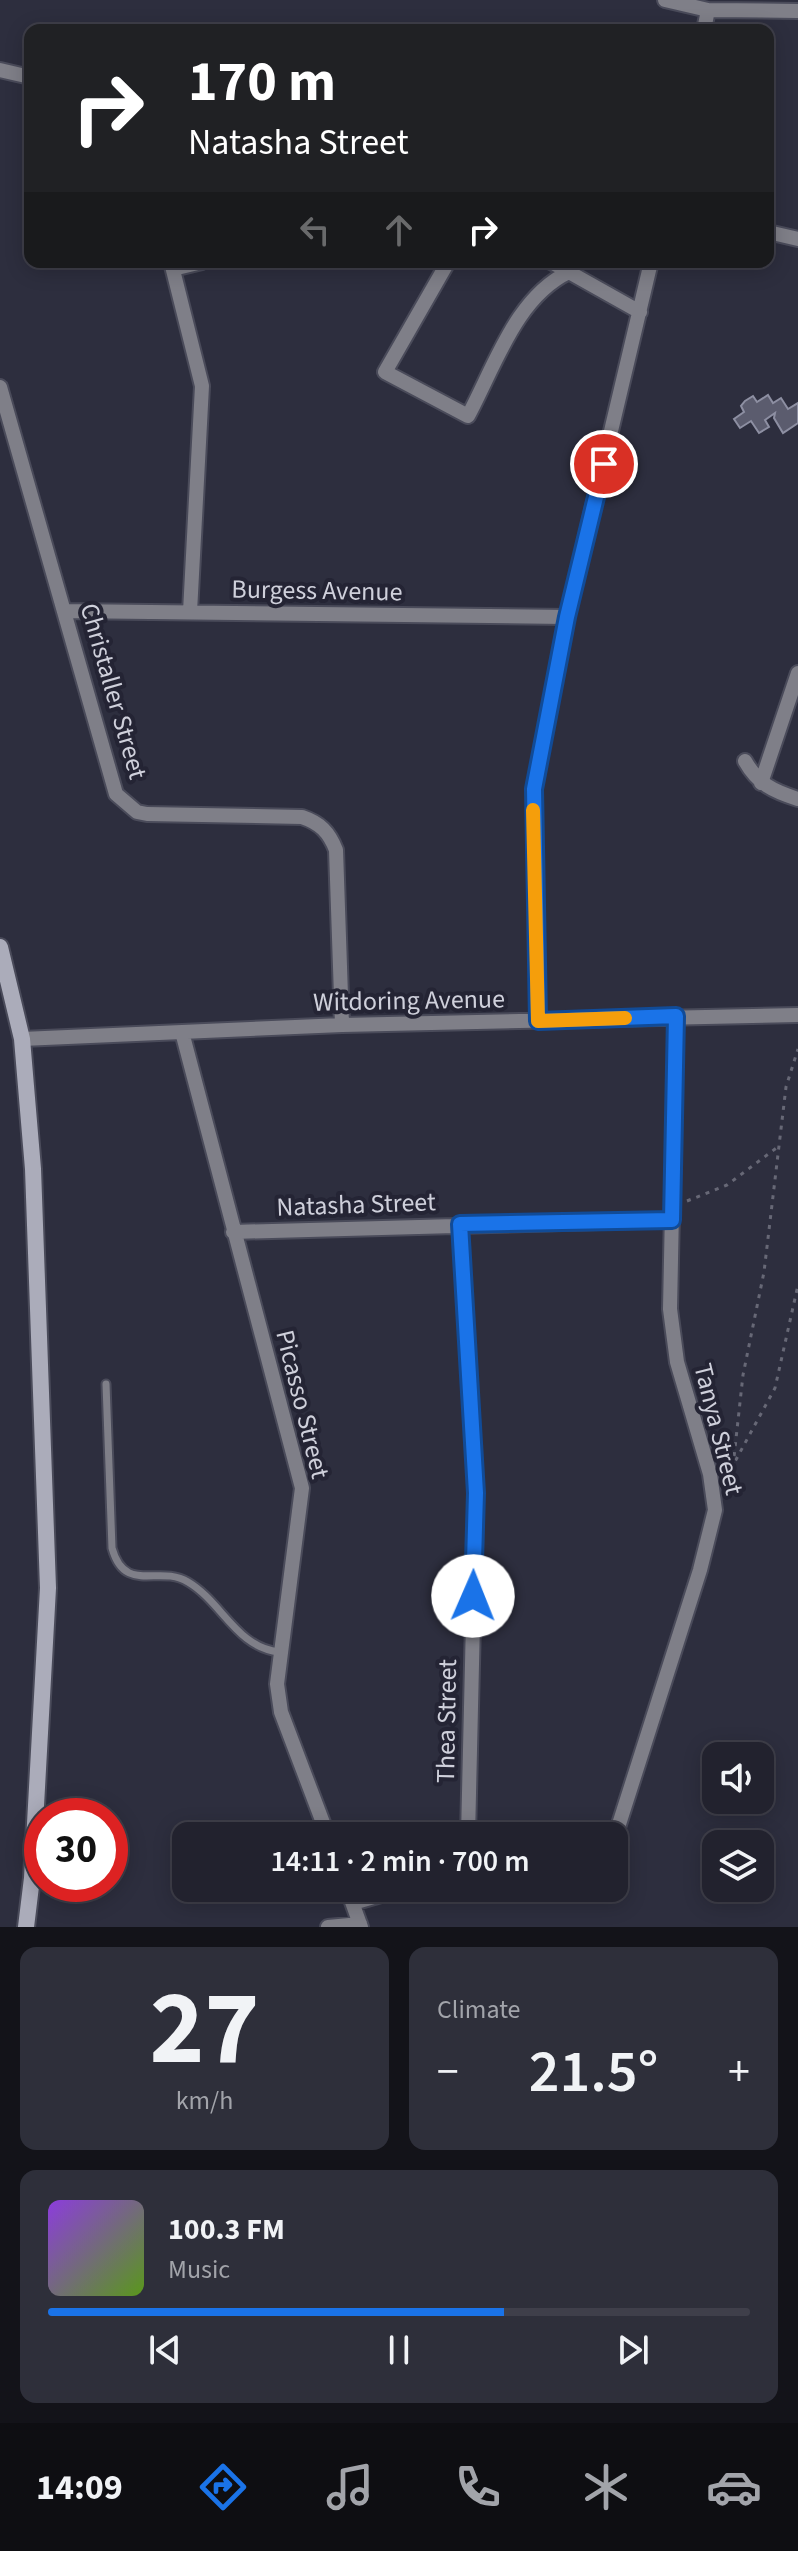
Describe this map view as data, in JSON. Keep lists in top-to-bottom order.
{
  "streets": {
    "street": [
      "Burgess Avenue",
      "Christaller Street",
      "Witdoring Avenue",
      "Natasha Street",
      "Picasso Street",
      "Tanya Street",
      "Thea Street"
    ]
  },
  "crossings": [
    ["Burgess Avenue", "Christaller Street"],
    ["Christaller Street", "Witdoring Avenue"],
    ["Witdoring Avenue", "Picasso Street"],
    ["Witdoring Avenue", "Tanya Street"],
    ["Natasha Street", "Picasso Street"],
    ["Natasha Street", "Tanya Street"],
    ["Natasha Street", "Thea Street"]
  ],
  "page": {
    "turn": ["170 m", "Natasha Street"],
    "limit": "30",
    "trip": "14:11 · 2 min · 700 m",
    "tile": [
      ["27", "km/h"],
      "Climate"
    ],
    "heat": ["−", "21.5°", "+"],
    "song": ["100.3 FM", "Music"],
    "tabs": "14:09"
  }
}
